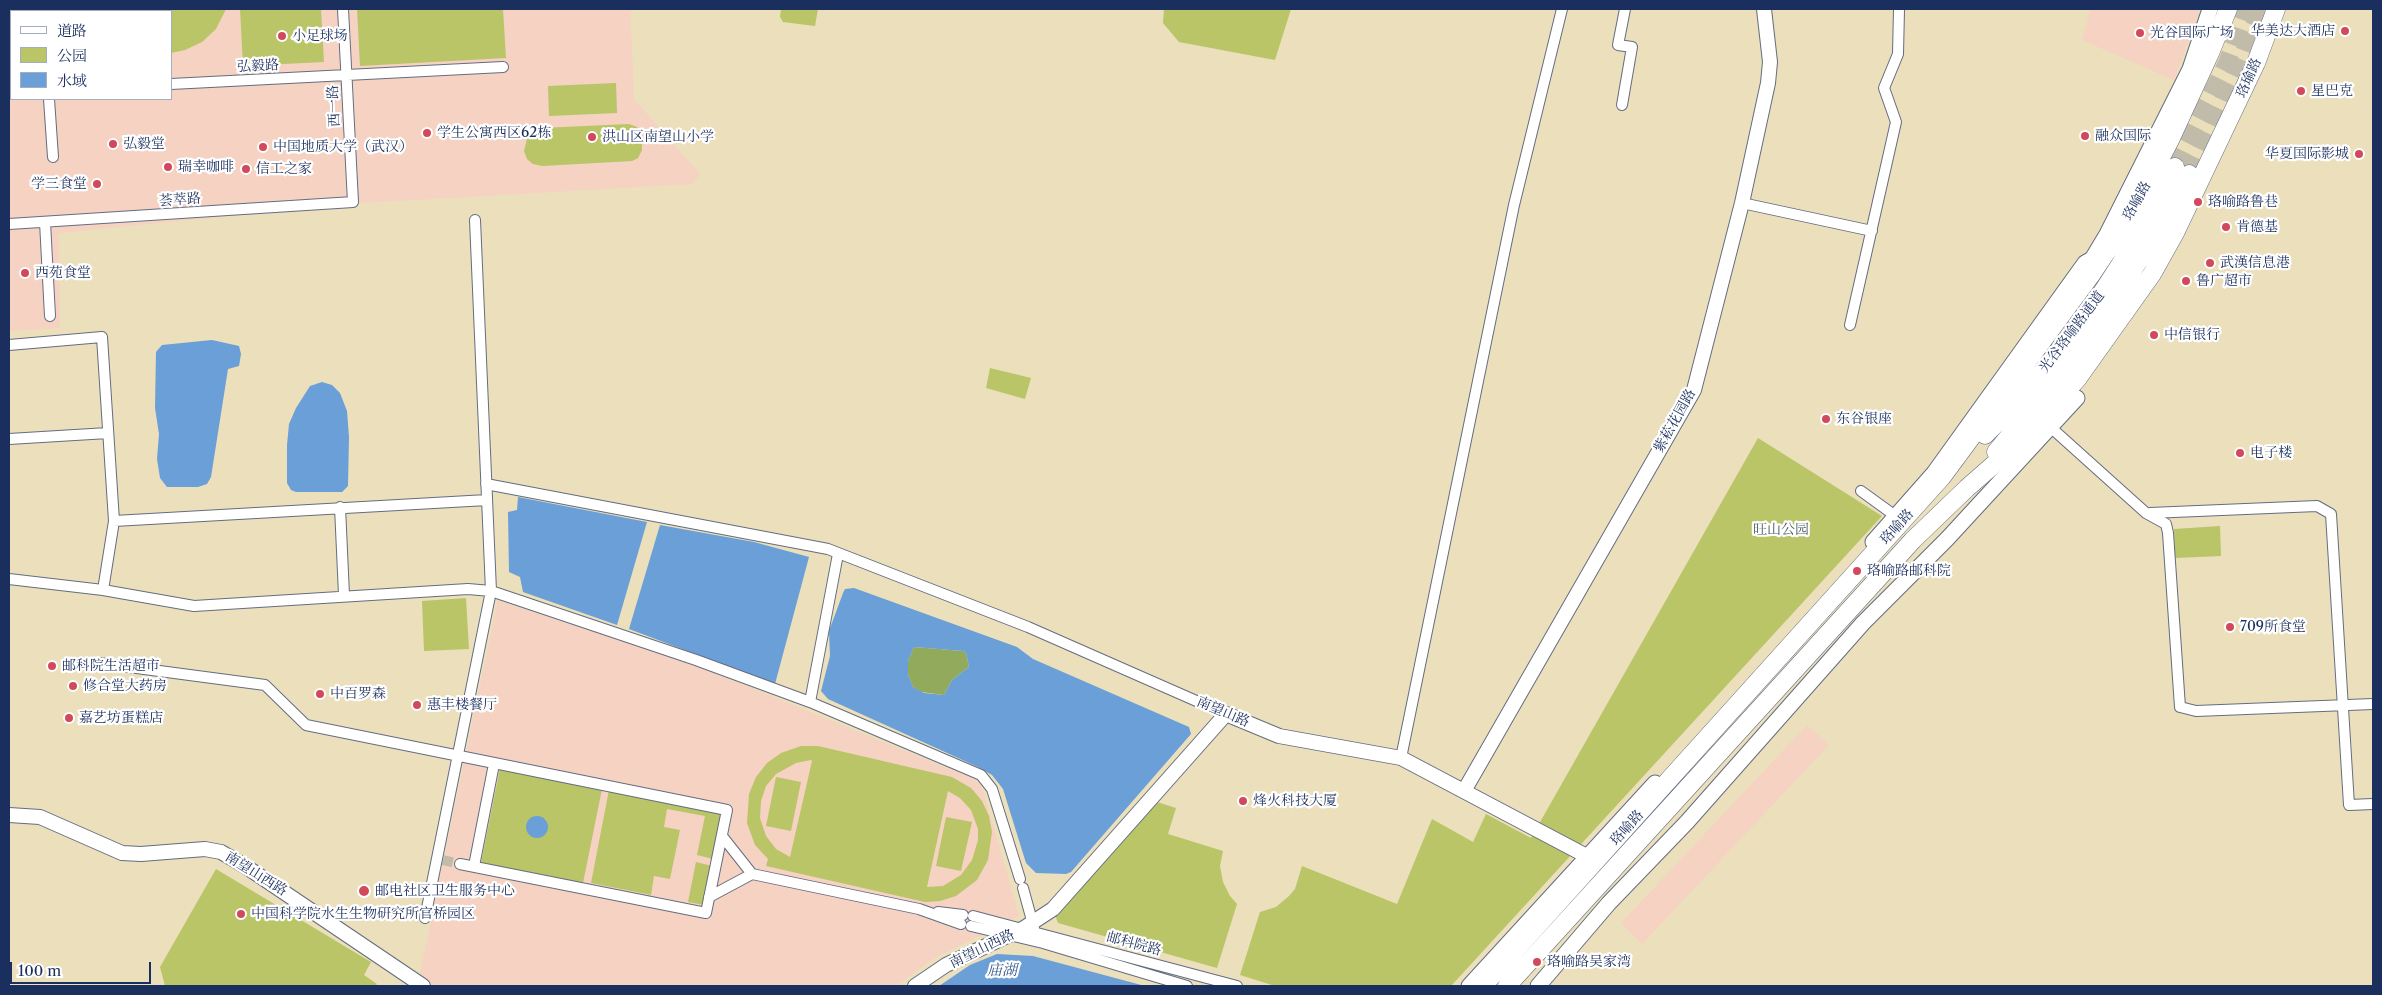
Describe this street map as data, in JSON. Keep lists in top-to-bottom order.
{
  "streets": {
    "highway": ["珞瑜路", "珞喻路", "光谷珞喻路通道"],
    "street": [
      "弘毅路",
      "西一路",
      "荟萃路",
      "紫菘花园路",
      "南望山路",
      "南望山西路",
      "邮科院路"
    ]
  },
  "crossings": [
    ["弘毅路", "西一路"],
    ["珞瑜路", "珞喻路"],
    ["西一路", "荟萃路"],
    ["珞喻路", "光谷珞喻路通道"],
    ["珞喻路", "南望山路"],
    ["紫菘花园路", "南望山路"],
    ["南望山路", "南望山西路"],
    ["南望山西路", "邮科院路"]
  ],
  "water": ["庙湖"],
  "parks": ["旺山公园"],
  "places": [
    "华美达大酒店",
    "光谷国际广场",
    "小足球场",
    "星巴克",
    "学生公寓西区62栋",
    "融众国际",
    "洪山区南望山小学",
    "弘毅堂",
    "中国地质大学（武汉）",
    "华夏国际影城",
    "瑞幸咖啡",
    "信工之家",
    "学三食堂",
    "珞喻路鲁巷",
    "肯德基",
    "武漢信息港",
    "西苑食堂",
    "鲁广超市",
    "中信银行",
    "东谷银座",
    "电子楼",
    "珞喻路邮科院",
    "709所食堂",
    "邮科院生活超市",
    "修合堂大药房",
    "中百罗森",
    "惠丰楼餐厅",
    "嘉艺坊蛋糕店",
    "烽火科技大厦",
    "邮电社区卫生服务中心",
    "中国科学院水生生物研究所官桥园区",
    "珞喻路吴家湾"
  ],
  "legend": ["道路", "公园", "水域"],
  "scale_bar": "100 m"
}
